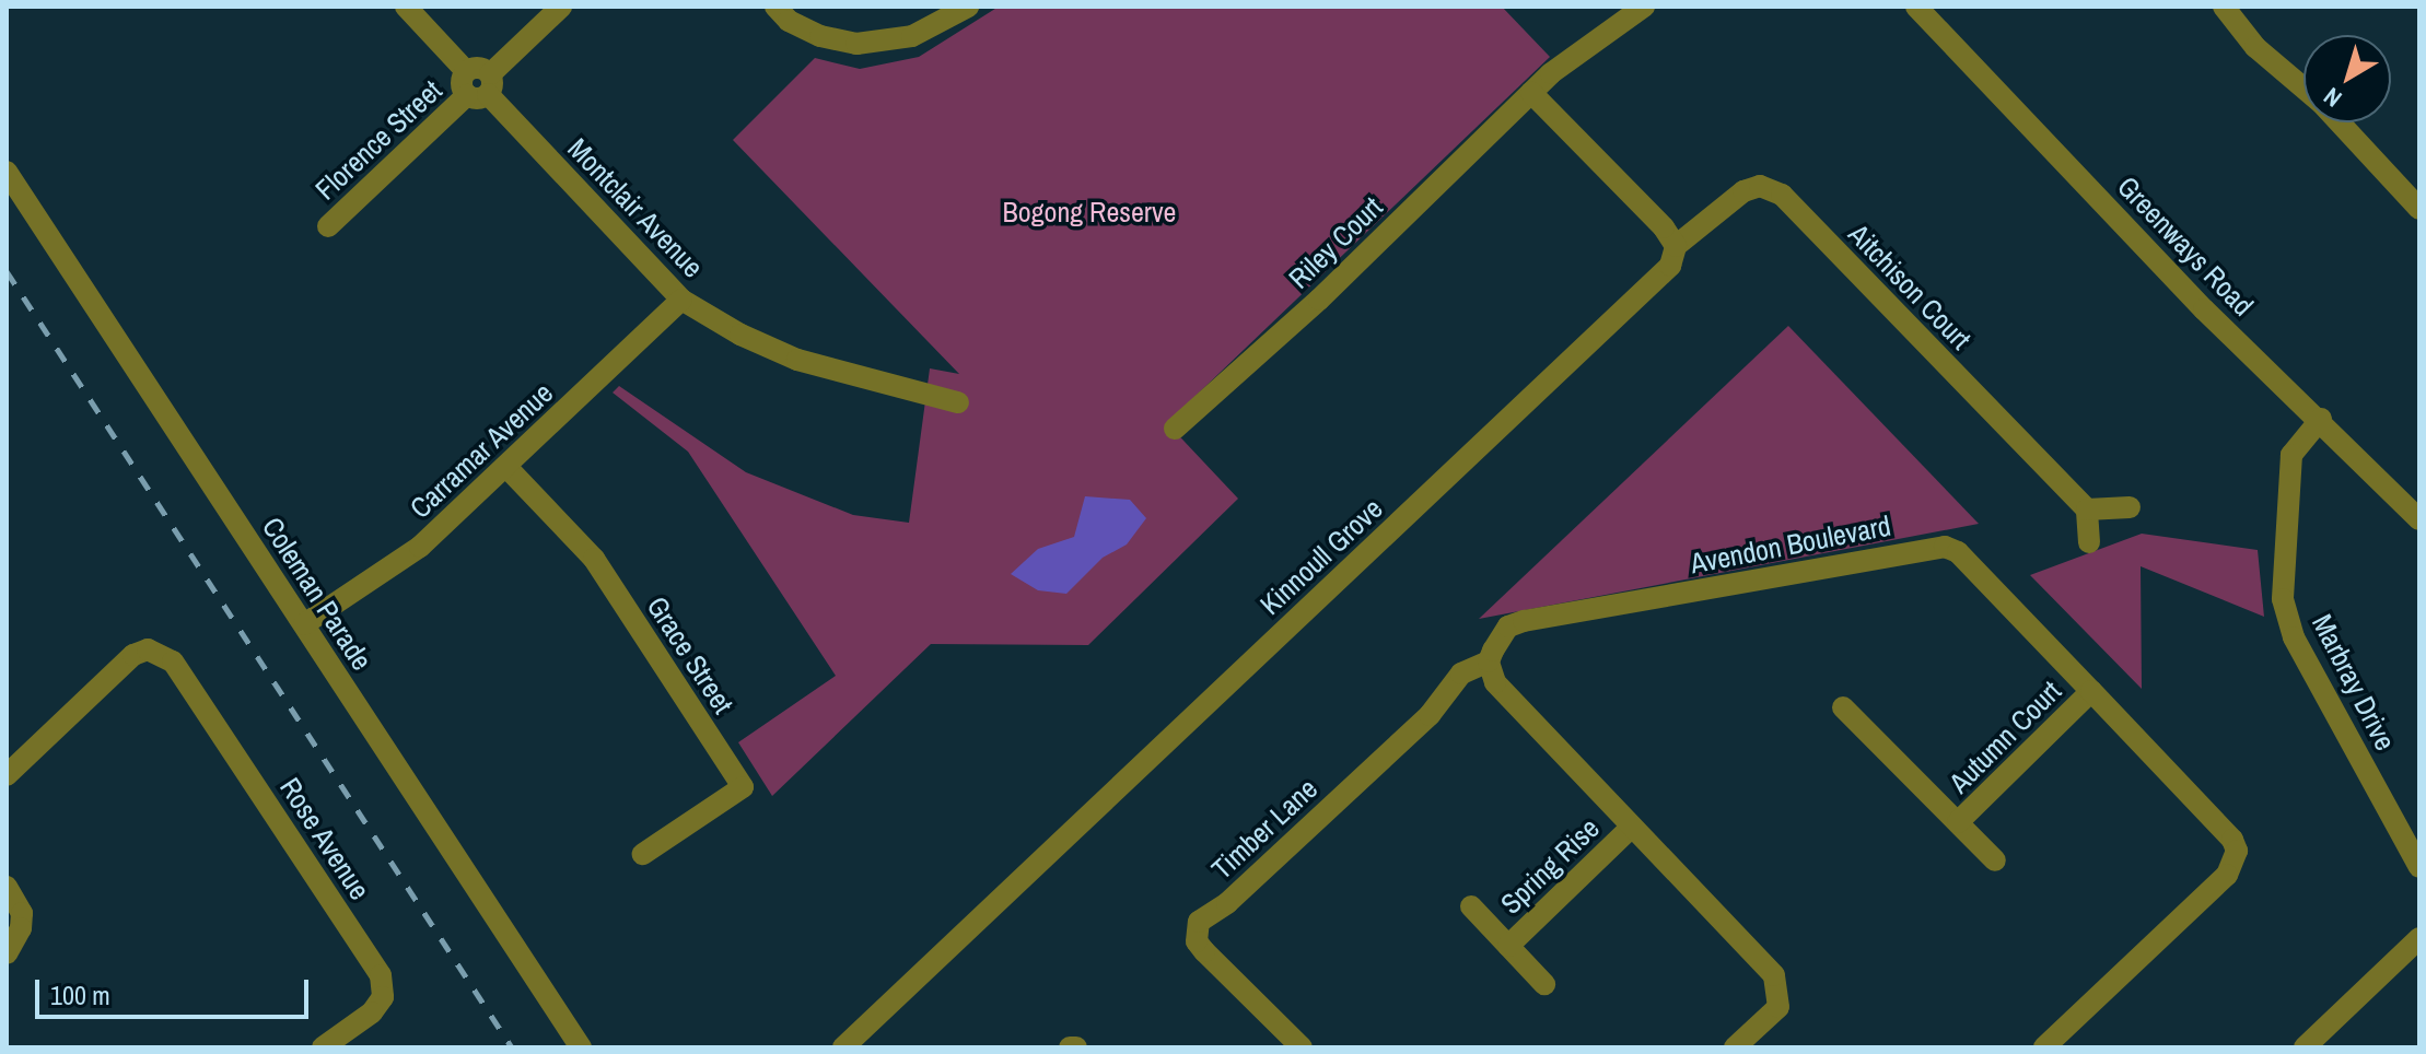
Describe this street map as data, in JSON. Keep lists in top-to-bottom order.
{
  "streets": {
    "street": [
      "Florence Street",
      "Montclair Avenue",
      "Riley Court",
      "Greenways Road",
      "Aitchison Court",
      "Carramar Avenue",
      "Avendon Boulevard",
      "Kinnoull Grove",
      "Coleman Parade",
      "Grace Street",
      "Marbray Drive",
      "Autumn Court",
      "Timber Lane",
      "Rose Avenue",
      "Spring Rise"
    ]
  },
  "crossings": [
    ["Florence Street", "Montclair Avenue"],
    ["Montclair Avenue", "Carramar Avenue"],
    ["Greenways Road", "Marbray Drive"],
    ["Aitchison Court", "Kinnoull Grove"],
    ["Carramar Avenue", "Coleman Parade"],
    ["Carramar Avenue", "Grace Street"],
    ["Avendon Boulevard", "Autumn Court"],
    ["Avendon Boulevard", "Timber Lane"]
  ],
  "parks": ["Bogong Reserve"],
  "scale_bar": "100 m",
  "north": "bottom left"
}
